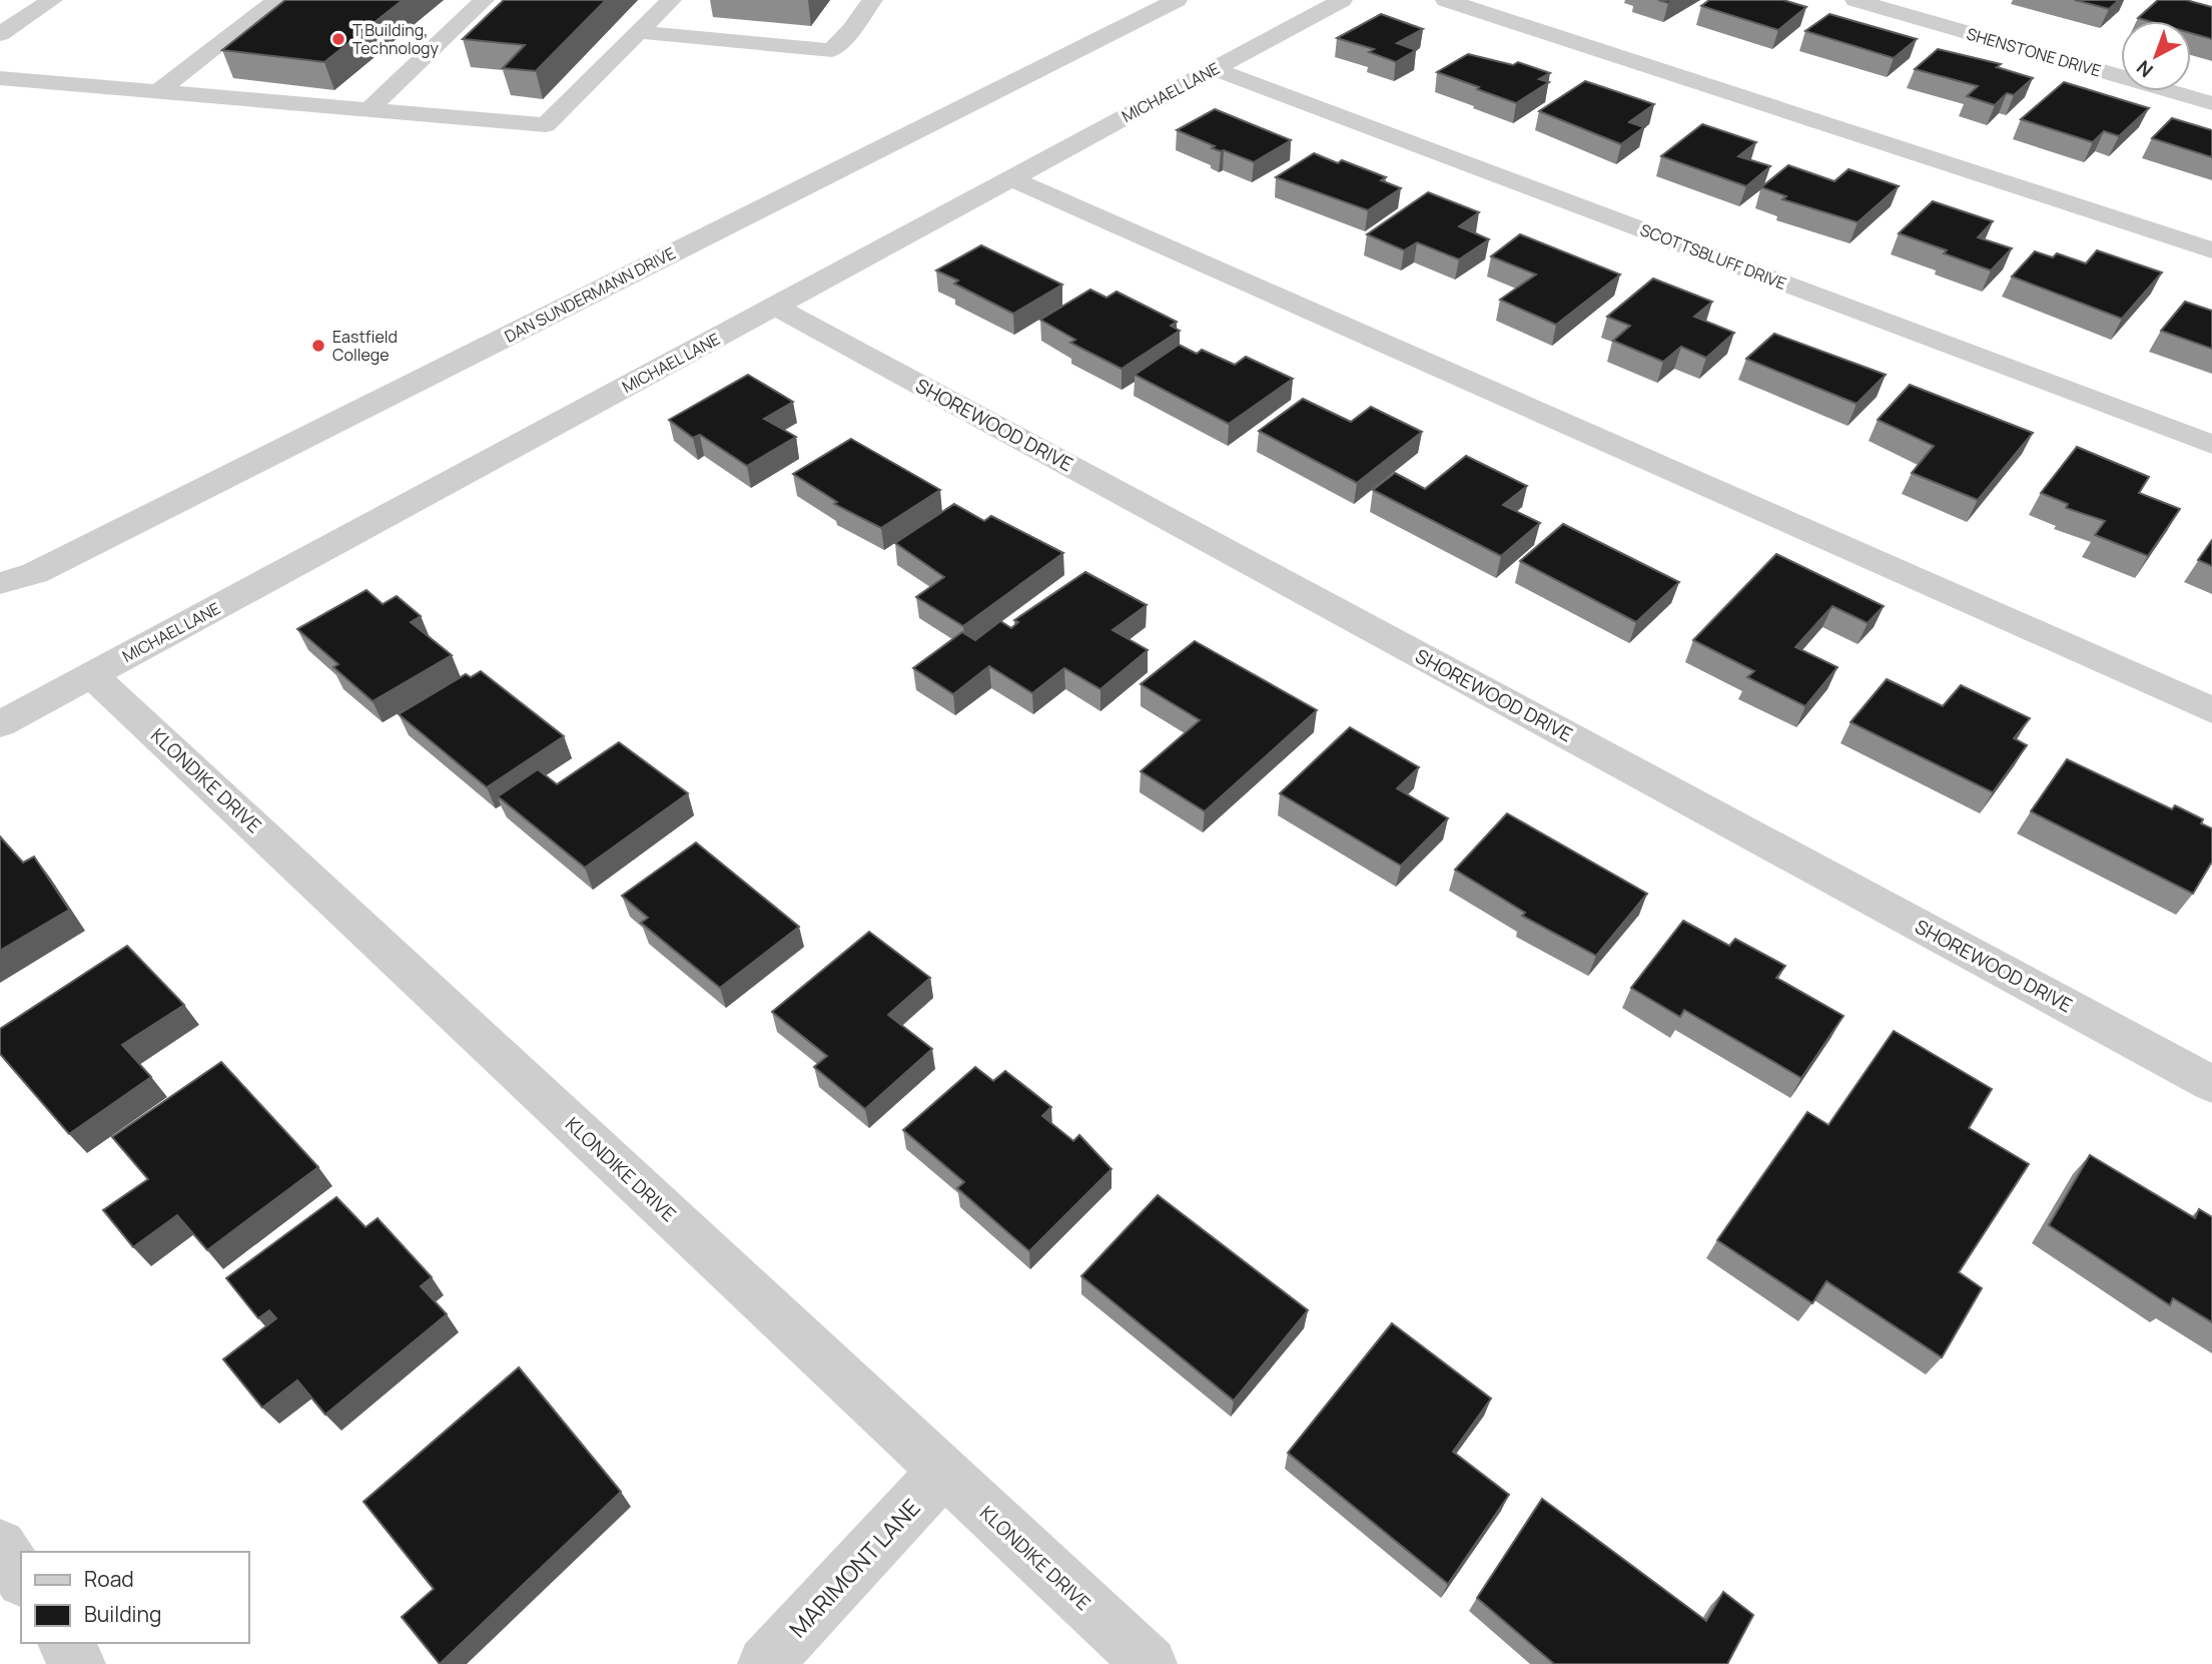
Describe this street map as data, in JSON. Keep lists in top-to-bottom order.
{
  "streets": {
    "street": [
      "SHENSTONE DRIVE",
      "MICHAEL LANE",
      "SCOTTSBLUFF DRIVE",
      "DAN SUNDERMANN DRIVE",
      "SHOREWOOD DRIVE",
      "KLONDIKE DRIVE",
      "MARIMONT LANE"
    ]
  },
  "crossings": [
    ["MICHAEL LANE", "SCOTTSBLUFF DRIVE"],
    ["MICHAEL LANE", "SHOREWOOD DRIVE"],
    ["MICHAEL LANE", "KLONDIKE DRIVE"],
    ["KLONDIKE DRIVE", "MARIMONT LANE"]
  ],
  "places": ["T Building, Technology", "Eastfield College"],
  "legend": ["Road", "Building"],
  "north": "bottom left"
}
